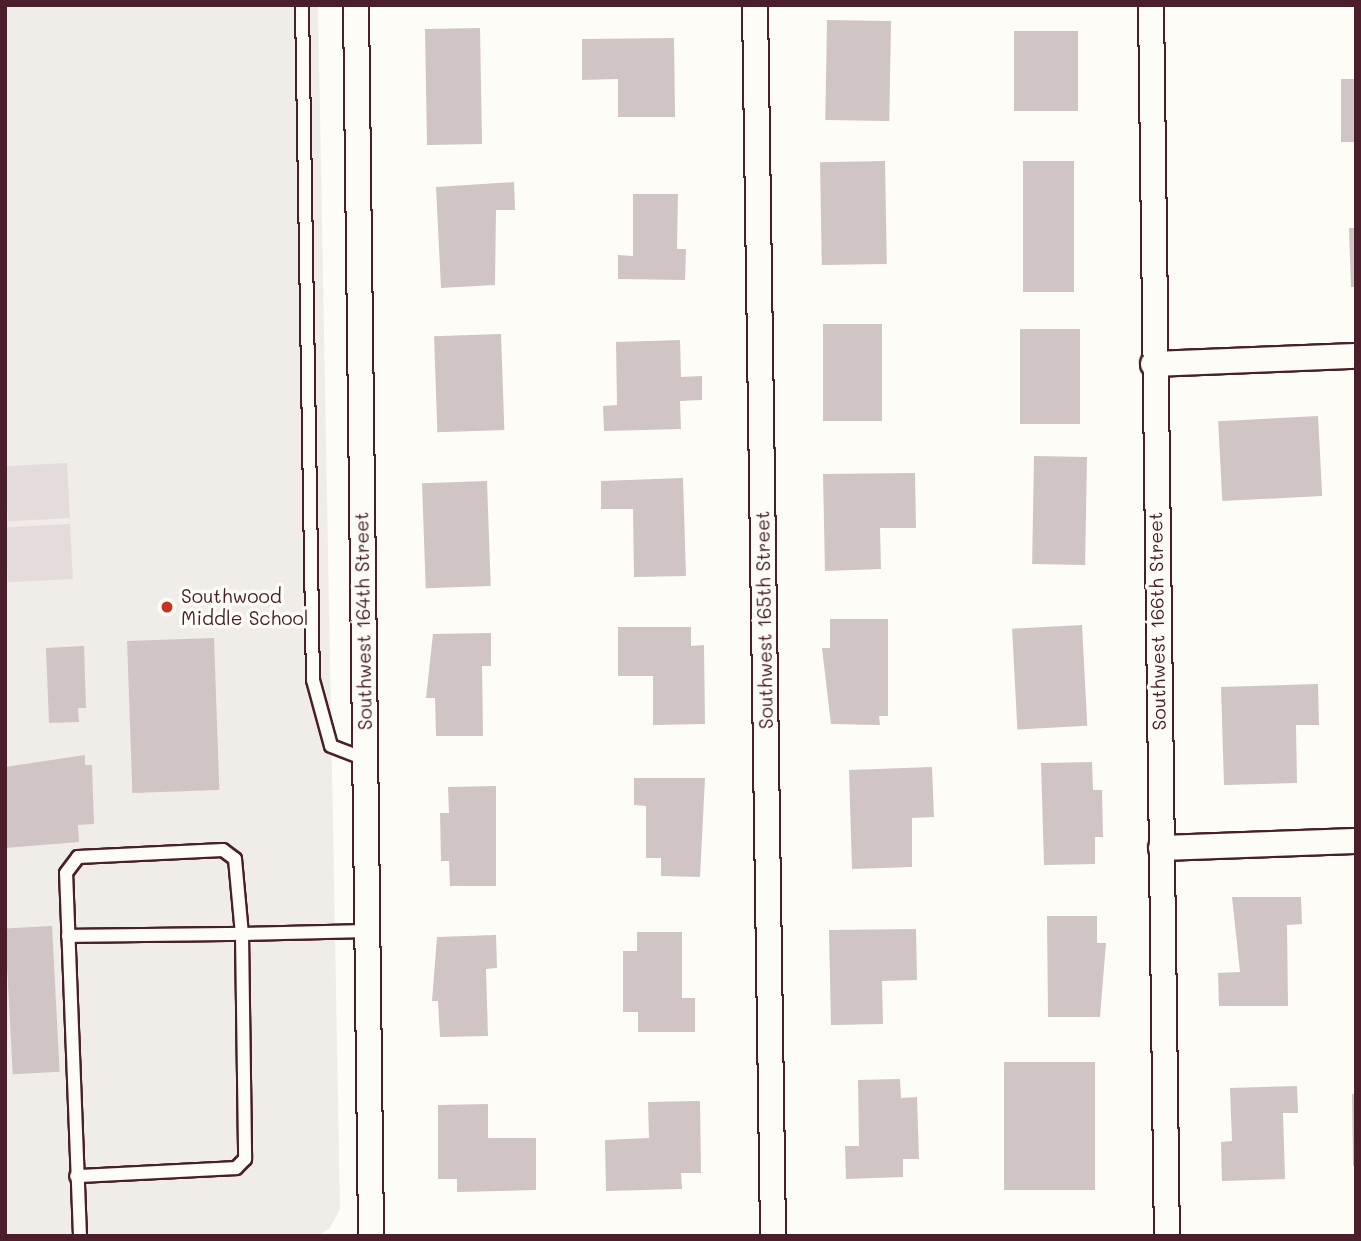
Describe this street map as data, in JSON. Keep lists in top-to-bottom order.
{
  "streets": {
    "street": ["Southwest 165th Street", "Southwest 164th Street", "Southwest 166th Street"]
  },
  "places": ["Southwood Middle School"]
}
